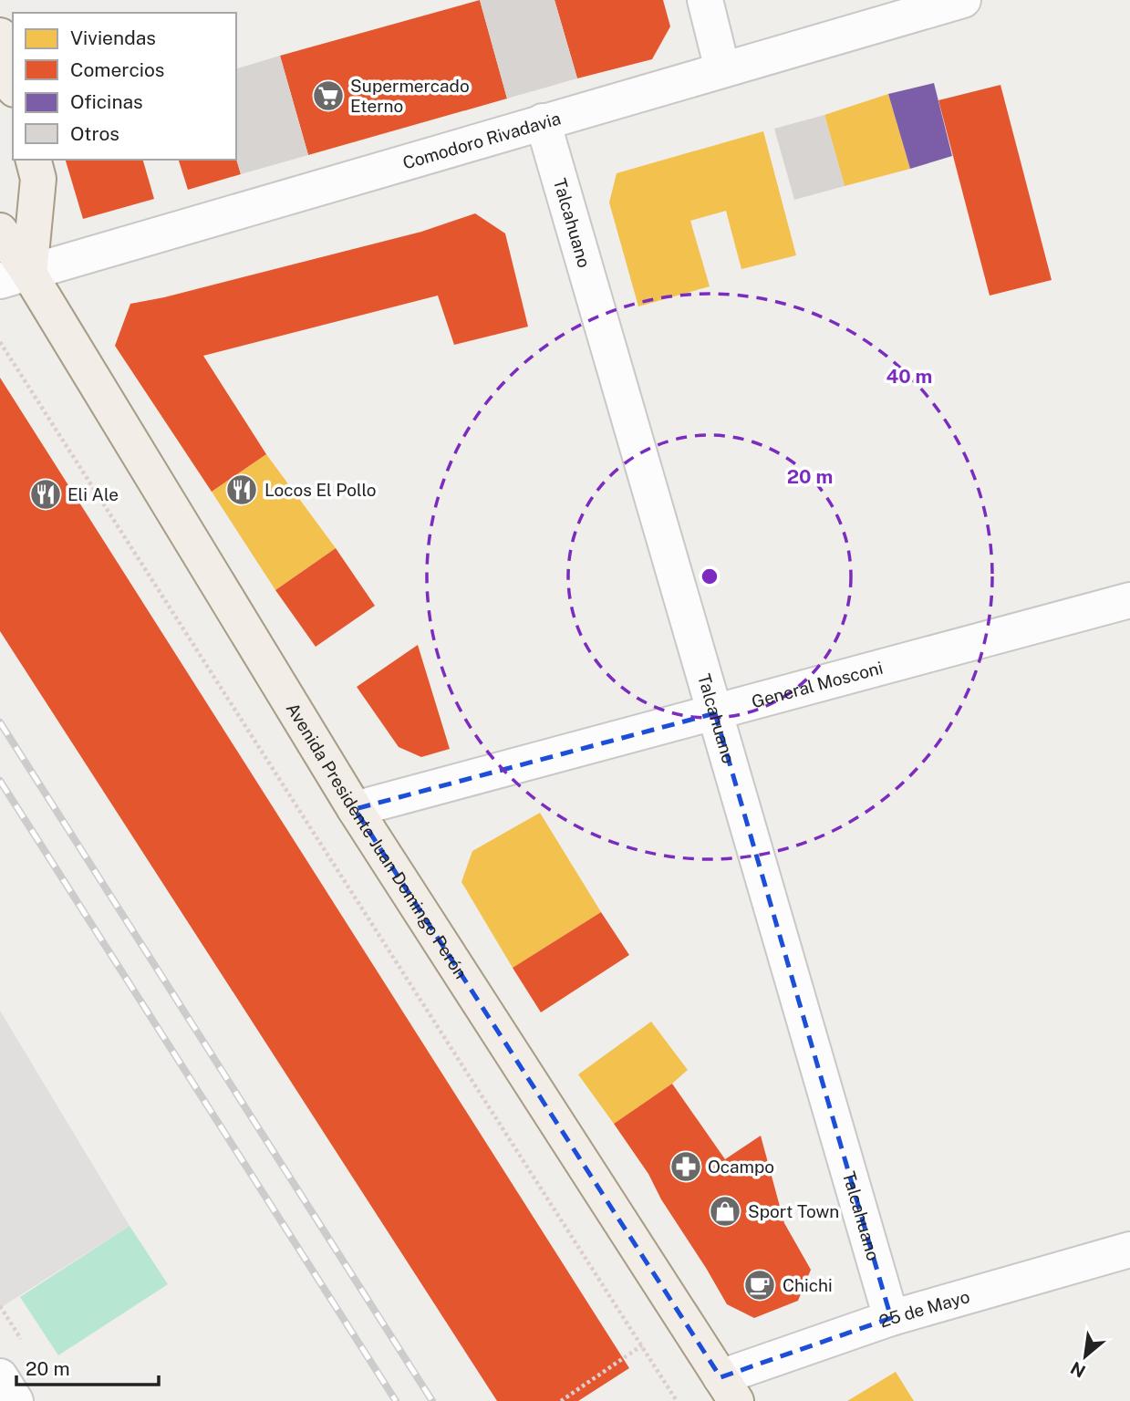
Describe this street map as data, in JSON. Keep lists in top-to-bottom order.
{
  "streets": {
    "main road": ["Avenida Presidente Juan Domingo Perón"],
    "street": [
      "Comodoro Rivadavia",
      "Talcahuano",
      "General Mosconi",
      "25 de Mayo"
    ]
  },
  "crossings": [
    ["Comodoro Rivadavia", "Talcahuano"],
    ["Comodoro Rivadavia", "Avenida Presidente Juan Domingo Perón"],
    ["Talcahuano", "General Mosconi"],
    ["Talcahuano", "25 de Mayo"],
    ["General Mosconi", "Avenida Presidente Juan Domingo Perón"],
    ["Avenida Presidente Juan Domingo Perón", "25 de Mayo"]
  ],
  "places": {
    "supermarket": ["Supermercado Eterno"],
    "restaurant": ["Locos El Pollo", "Eli Ale"],
    "pharmacy": ["Ocampo"],
    "shop": ["Sport Town"],
    "cafe": ["Chichi"]
  },
  "legend": [
    "Viviendas",
    "Comercios",
    "Oficinas",
    "Otros"
  ],
  "scale_bar": "20 m",
  "north": "bottom left",
  "rings": ["40 m", "20 m"]
}
